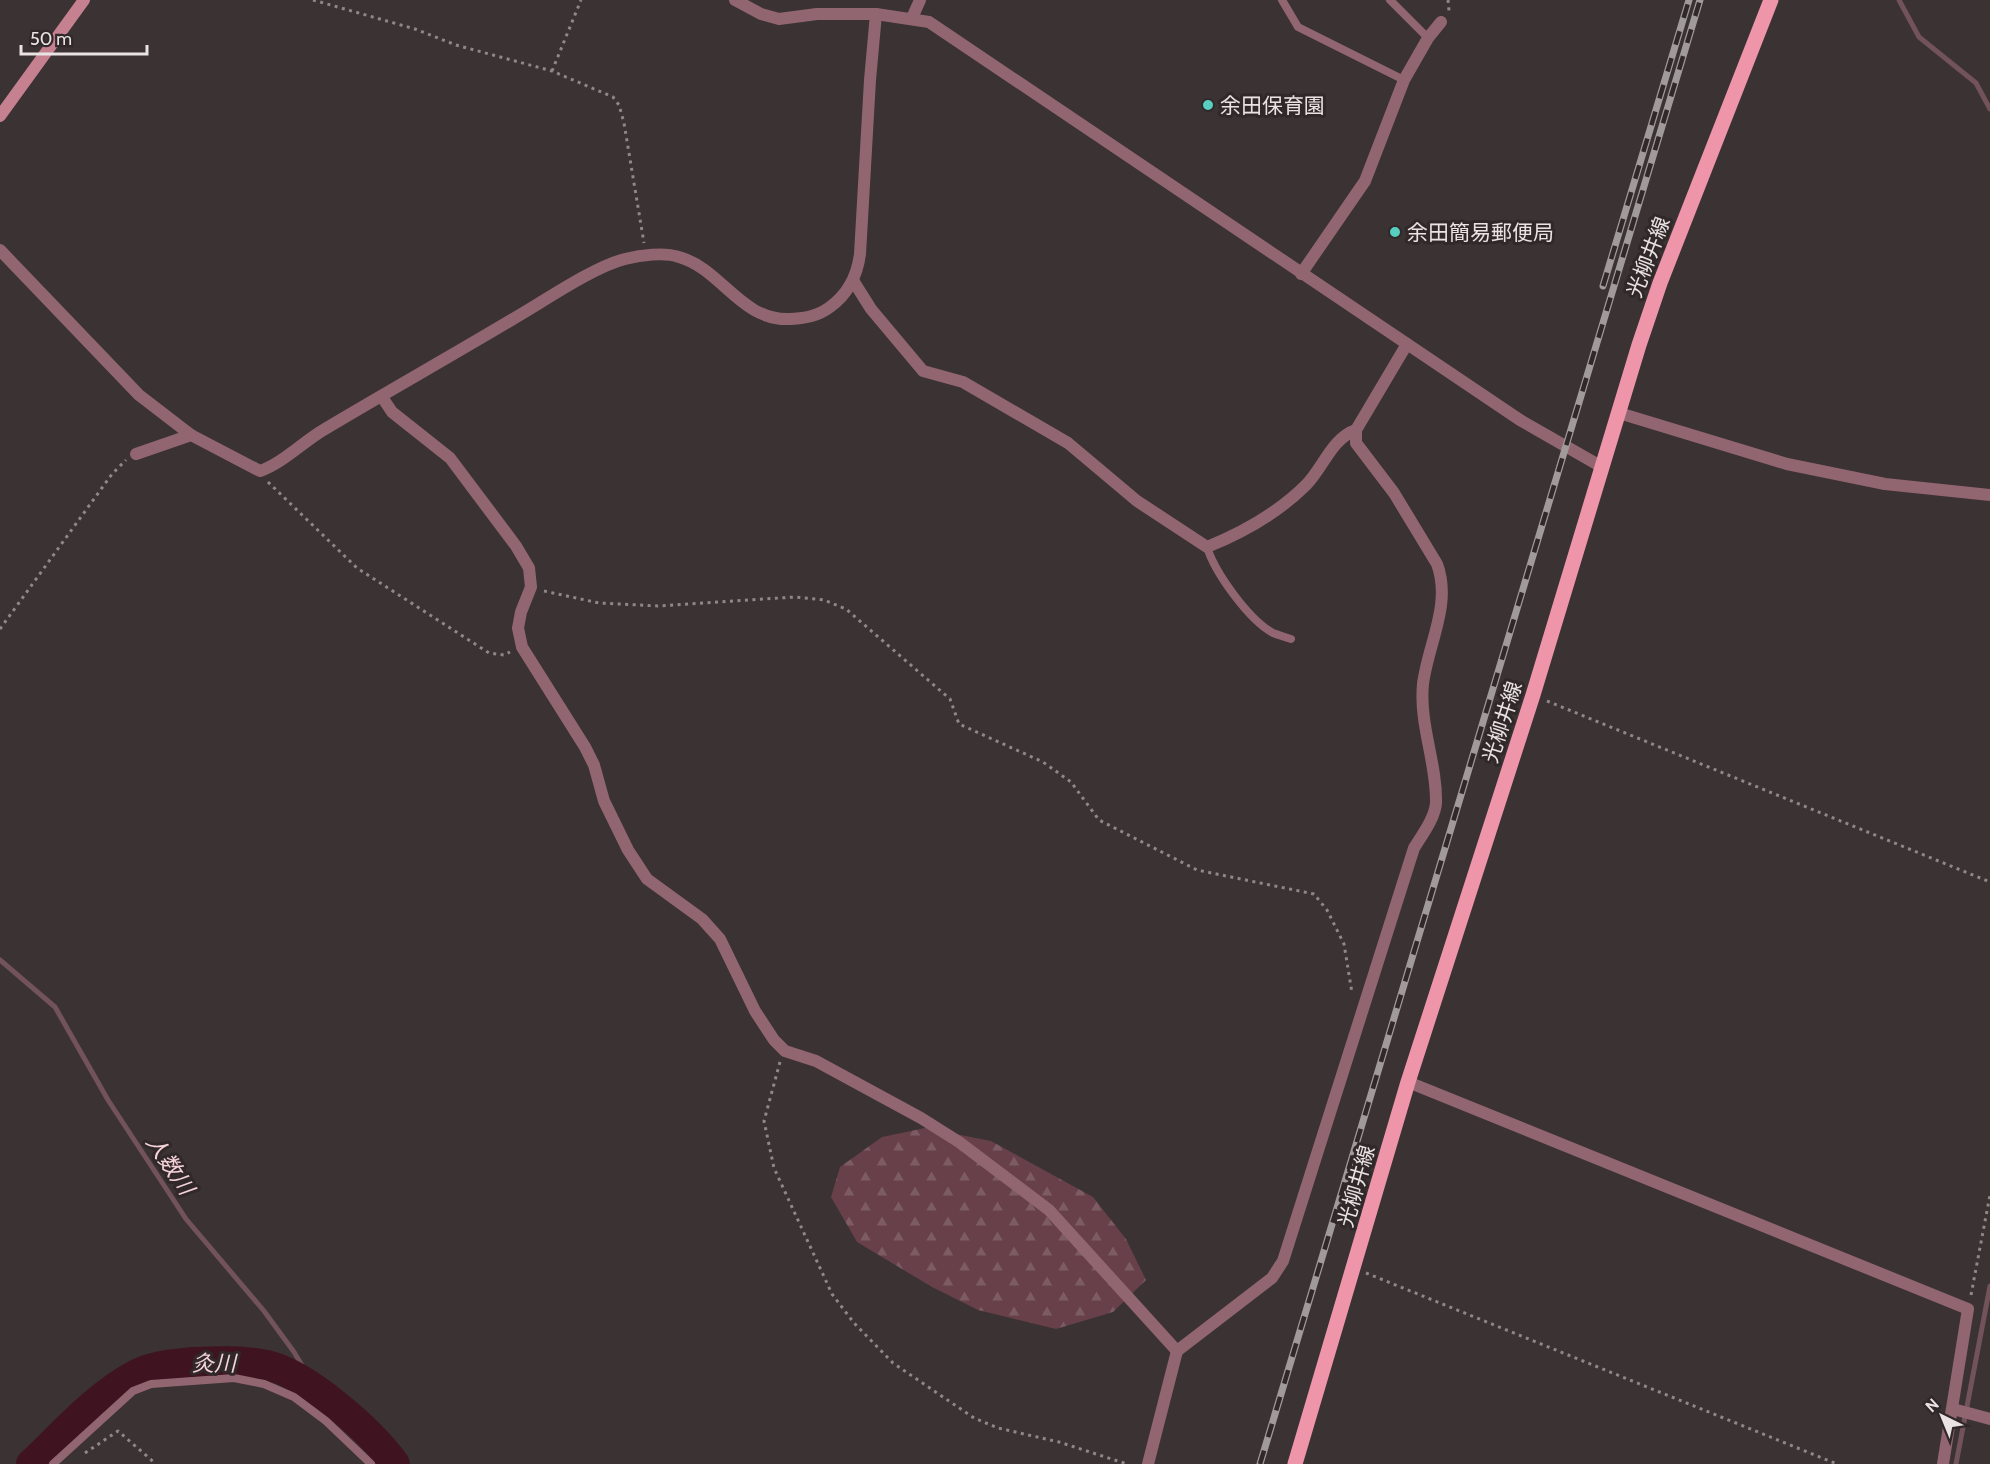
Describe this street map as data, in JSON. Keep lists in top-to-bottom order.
{
  "streets": {
    "main road": ["光柳井線"]
  },
  "water": ["人数川", "灸川"],
  "places": ["余田保育園", "余田簡易郵便局"],
  "scale_bar": "50 m",
  "north": "top left"
}
